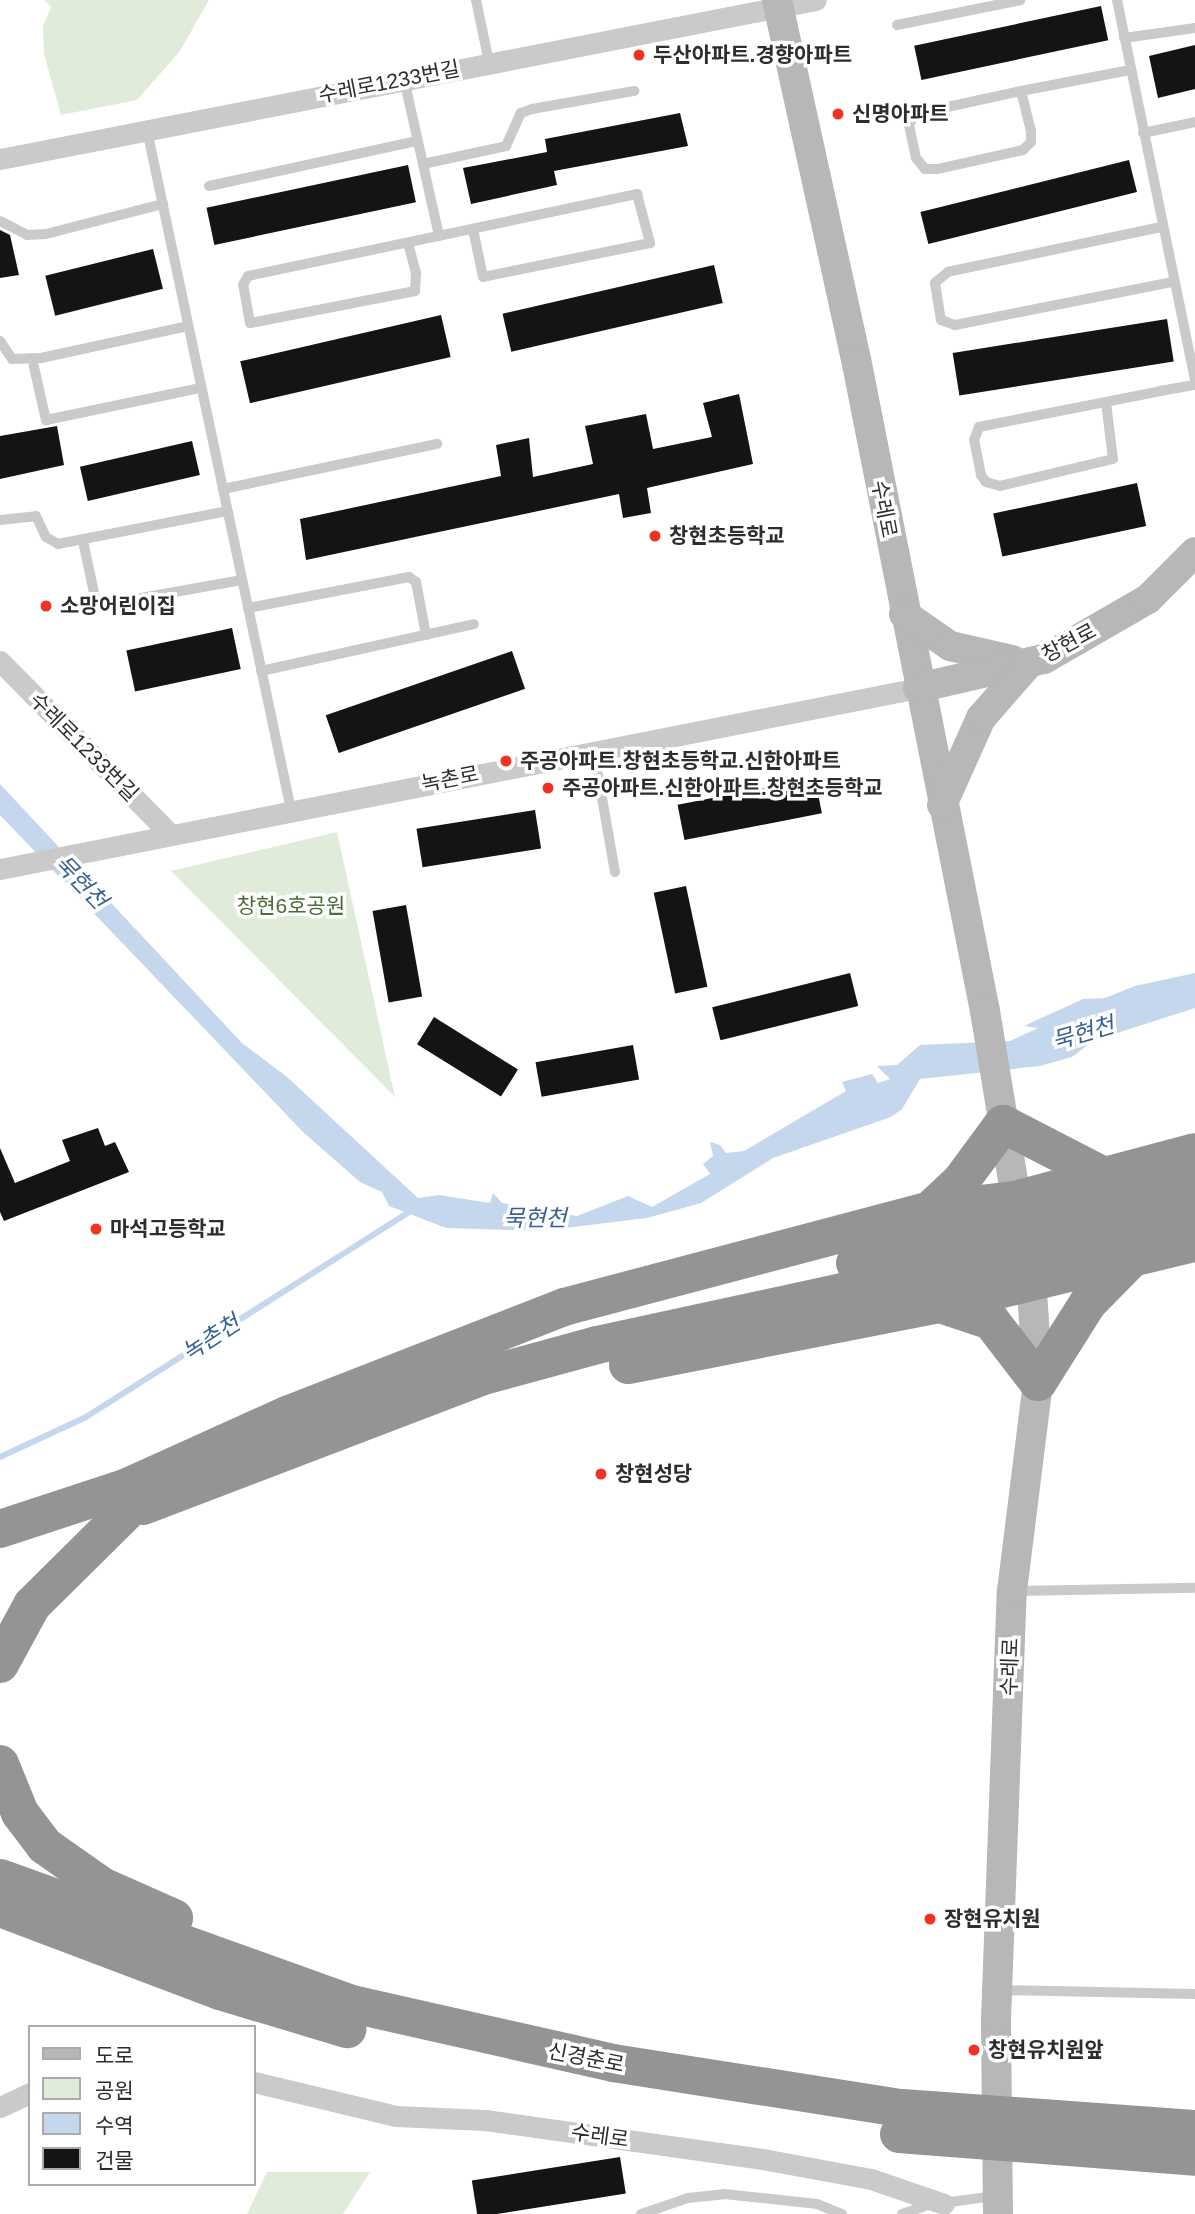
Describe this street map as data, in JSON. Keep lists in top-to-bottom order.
{
  "streets": {
    "highway": ["신경춘로"],
    "main road": ["수레로", "창현로"],
    "street": ["수레로1233번길", "녹촌로"]
  },
  "crossings": [
    ["수레로1233번길", "수레로"],
    ["수레로1233번길", "녹촌로"],
    ["수레로", "창현로"],
    ["수레로", "녹촌로"],
    ["창현로", "녹촌로"]
  ],
  "water": ["묵현천", "녹촌천"],
  "parks": ["창현6호공원"],
  "places": [
    "두산아파트.경향아파트",
    "신명아파트",
    "창현초등학교",
    "소망어린이집",
    "주공아파트.창현초등학교.신한아파트",
    "주공아파트.신한아파트.창현초등학교",
    "마석고등학교",
    "창현성당",
    "장현유치원",
    "창현유치원앞"
  ],
  "legend": [
    "도로",
    "공원",
    "수역",
    "건물"
  ]
}
